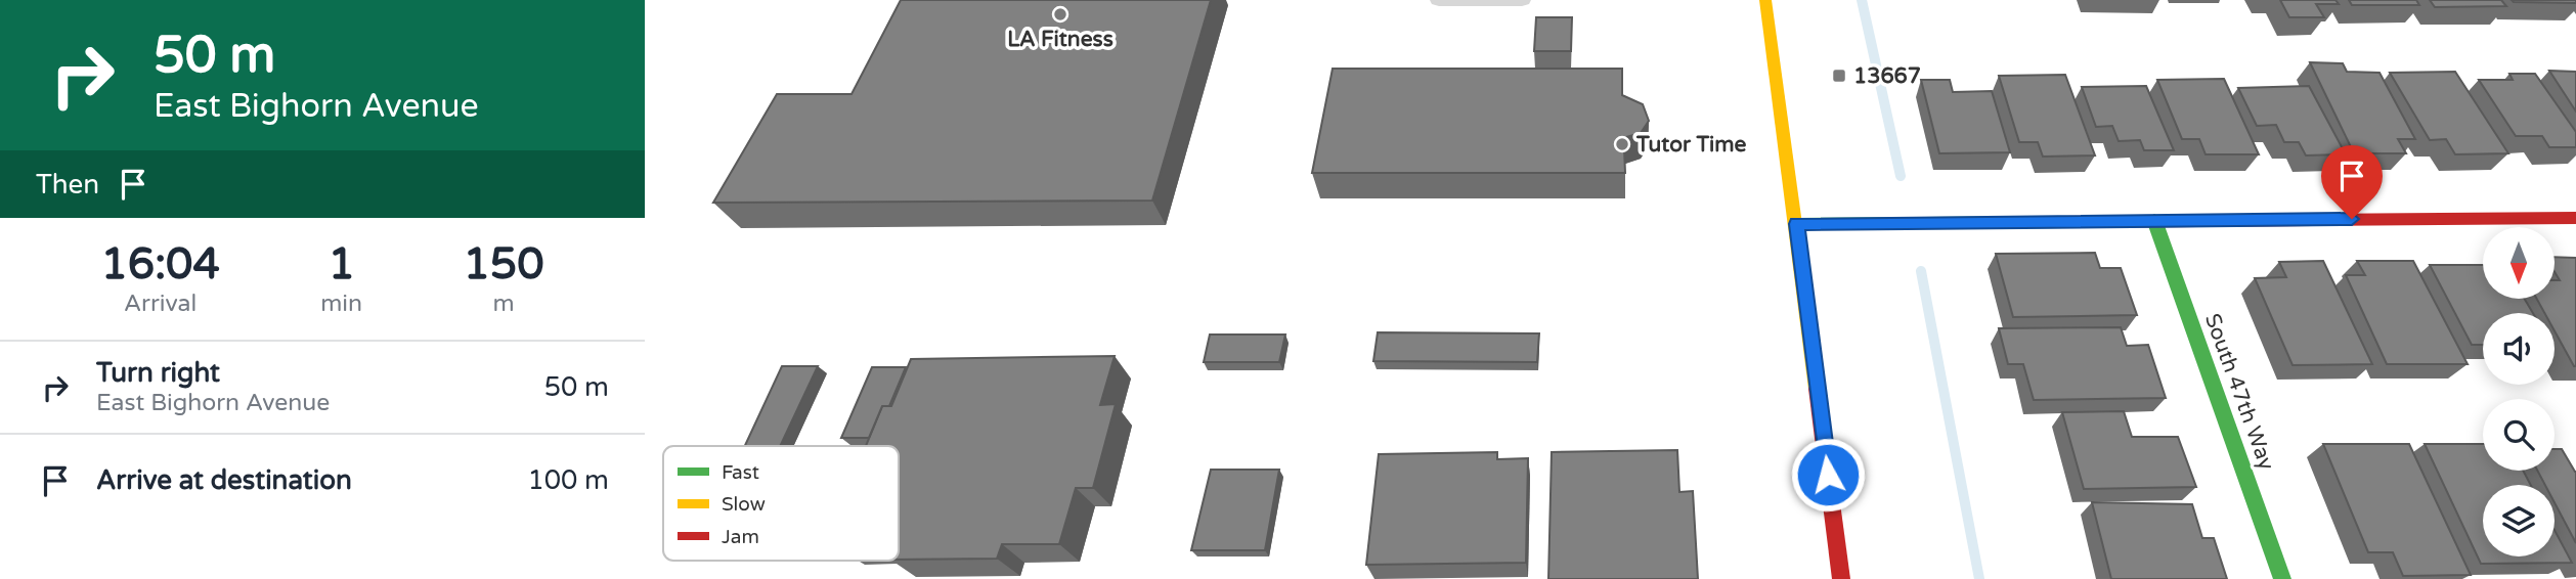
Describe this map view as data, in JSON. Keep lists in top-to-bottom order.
{
  "streets": {
    "street": ["South 47th Way"]
  },
  "places": {
    "other": ["LA Fitness", "Tutor Time"],
    "transit": ["13667"]
  },
  "legend": ["Fast", "Slow", "Jam"],
  "north": "bottom",
  "page": {
    "turn": ["50 m", "East Bighorn Avenue"],
    "then": "Then",
    "eta": [
      "16:04",
      "Arrival",
      "1",
      "min",
      "150",
      "m"
    ],
    "list": [
      {
        "name": "Turn right",
        "note": "East Bighorn Avenue",
        "value": "50 m"
      },
      {
        "name": "Arrive at destination",
        "value": "100 m"
      }
    ]
  }
}
